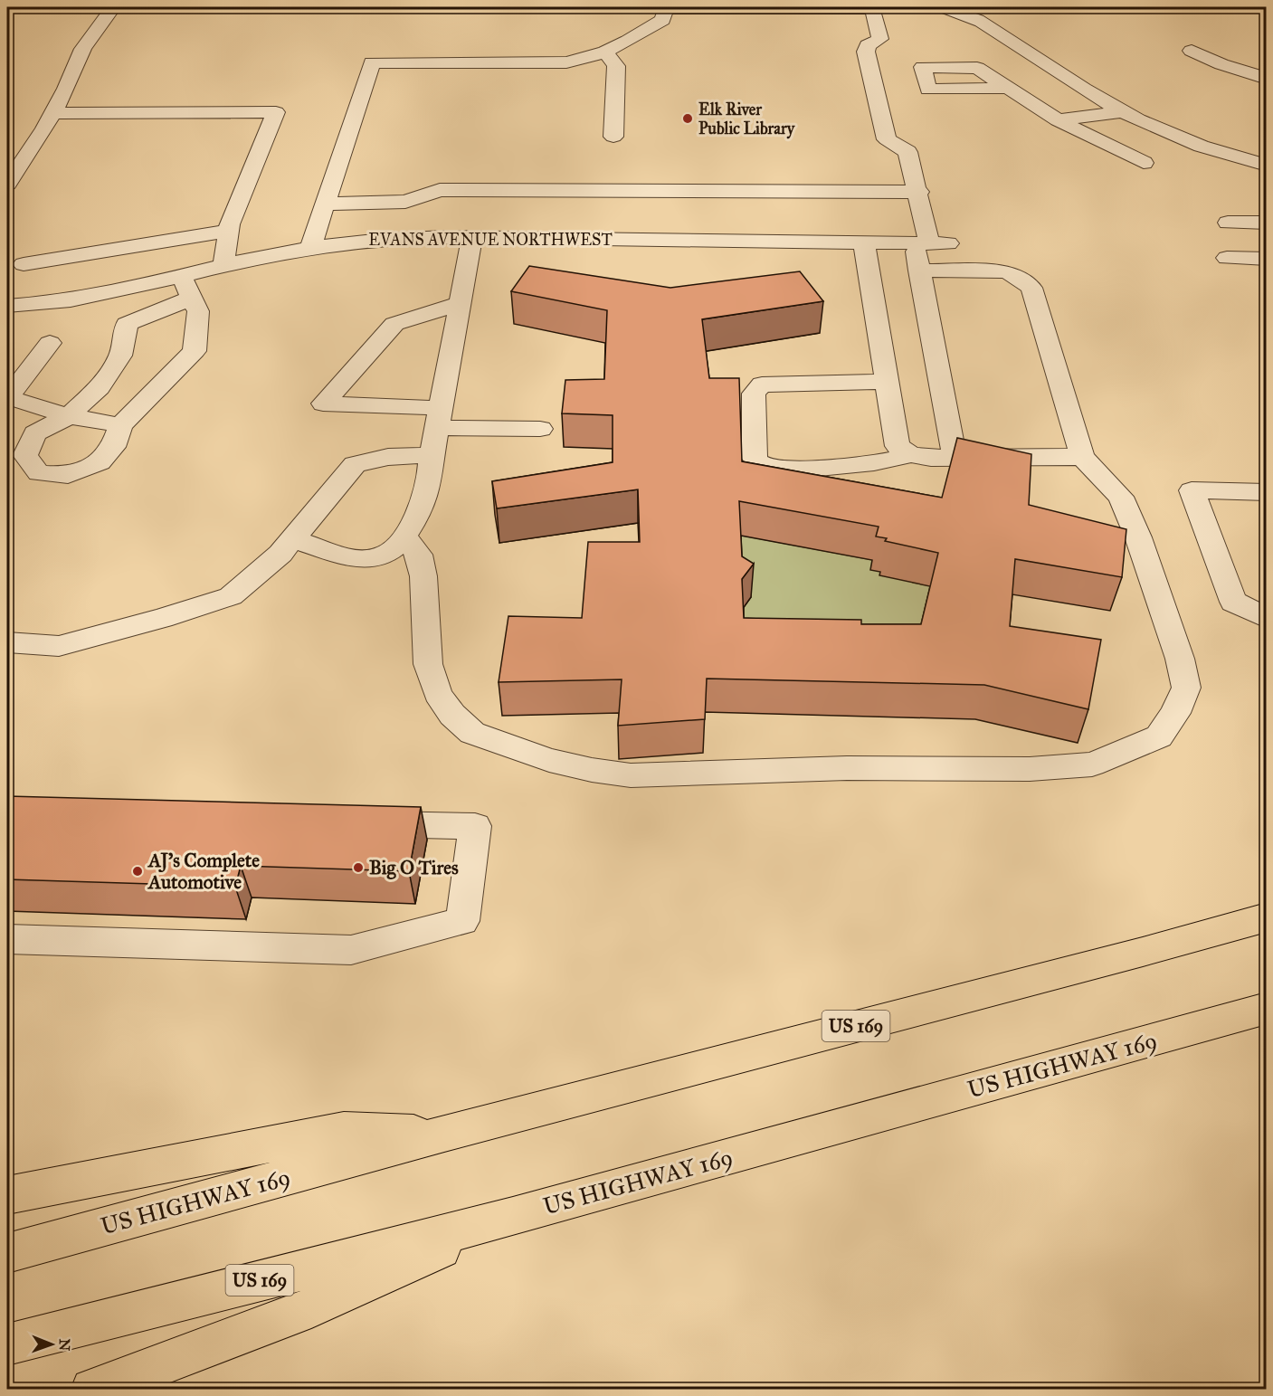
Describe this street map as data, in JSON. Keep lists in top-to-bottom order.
{
  "streets": {
    "highway": ["US 169", "US HIGHWAY 169"],
    "street": ["EVANS AVENUE NORTHWEST"]
  },
  "places": ["Elk River Public Library", "Big O Tires", "AJ's Complete Automotive"],
  "north": "right"
}
